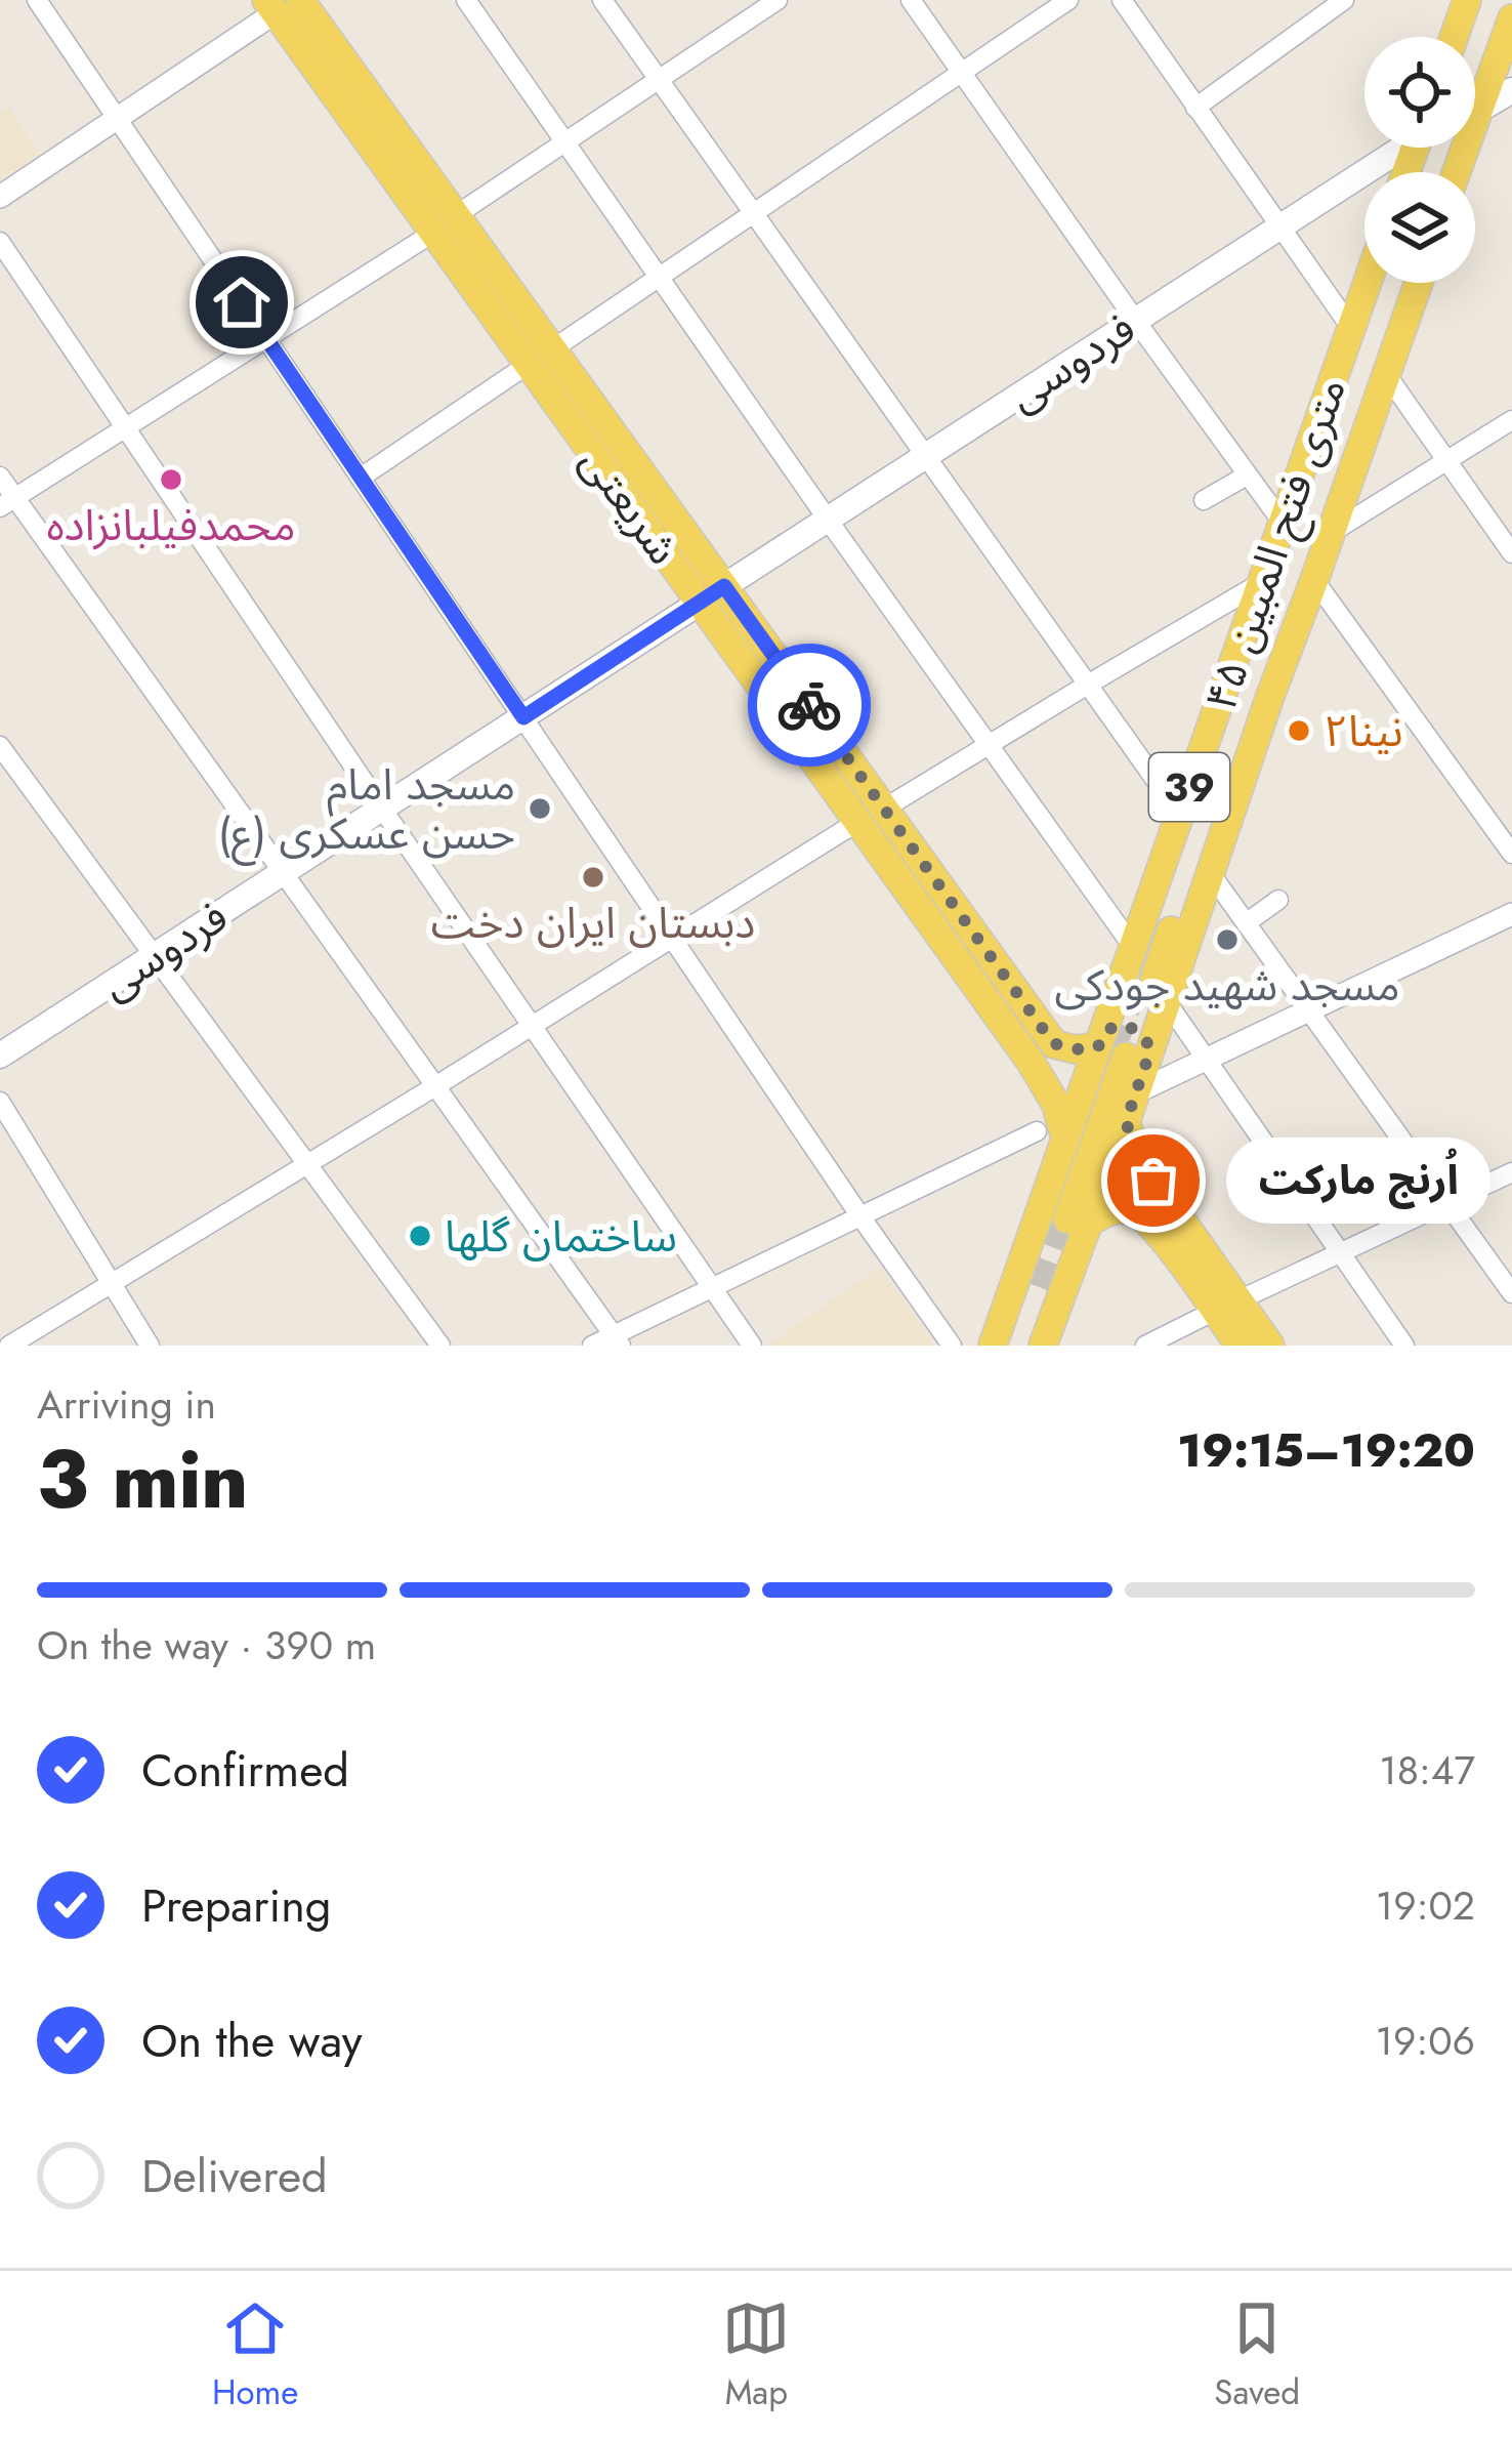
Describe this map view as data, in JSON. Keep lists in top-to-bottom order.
{
  "streets": {
    "main road": [
      "فردوسی",
      "شریعتی",
      "۴۵ متری فتح المبین",
      "39"
    ]
  },
  "crossings": [
    ["فردوسی", "شریعتی"],
    ["شریعتی", "۴۵ متری فتح المبین"],
    ["۴۵ متری فتح المبین", "39"]
  ],
  "places": [
    "محمدفيلبانزاده",
    "نینا۲",
    "مسجد امام حسن عسکری (ع)",
    "دبستان ایران دخت",
    "مسجد شهید جودکی",
    "اُرنج مارکت",
    "ساختمان گلها"
  ],
  "page": {
    "bubble": "اُرنج مارکت",
    "heading": ["3 min", "Arriving in", "19:15–19:20"],
    "bar": "On the way · 390 m",
    "list": [
      ["Confirmed", "18:47"],
      ["Preparing", "19:02"],
      ["On the way", "19:06"],
      "Delivered"
    ],
    "tabs": ["Home", "Map", "Saved"]
  }
}
